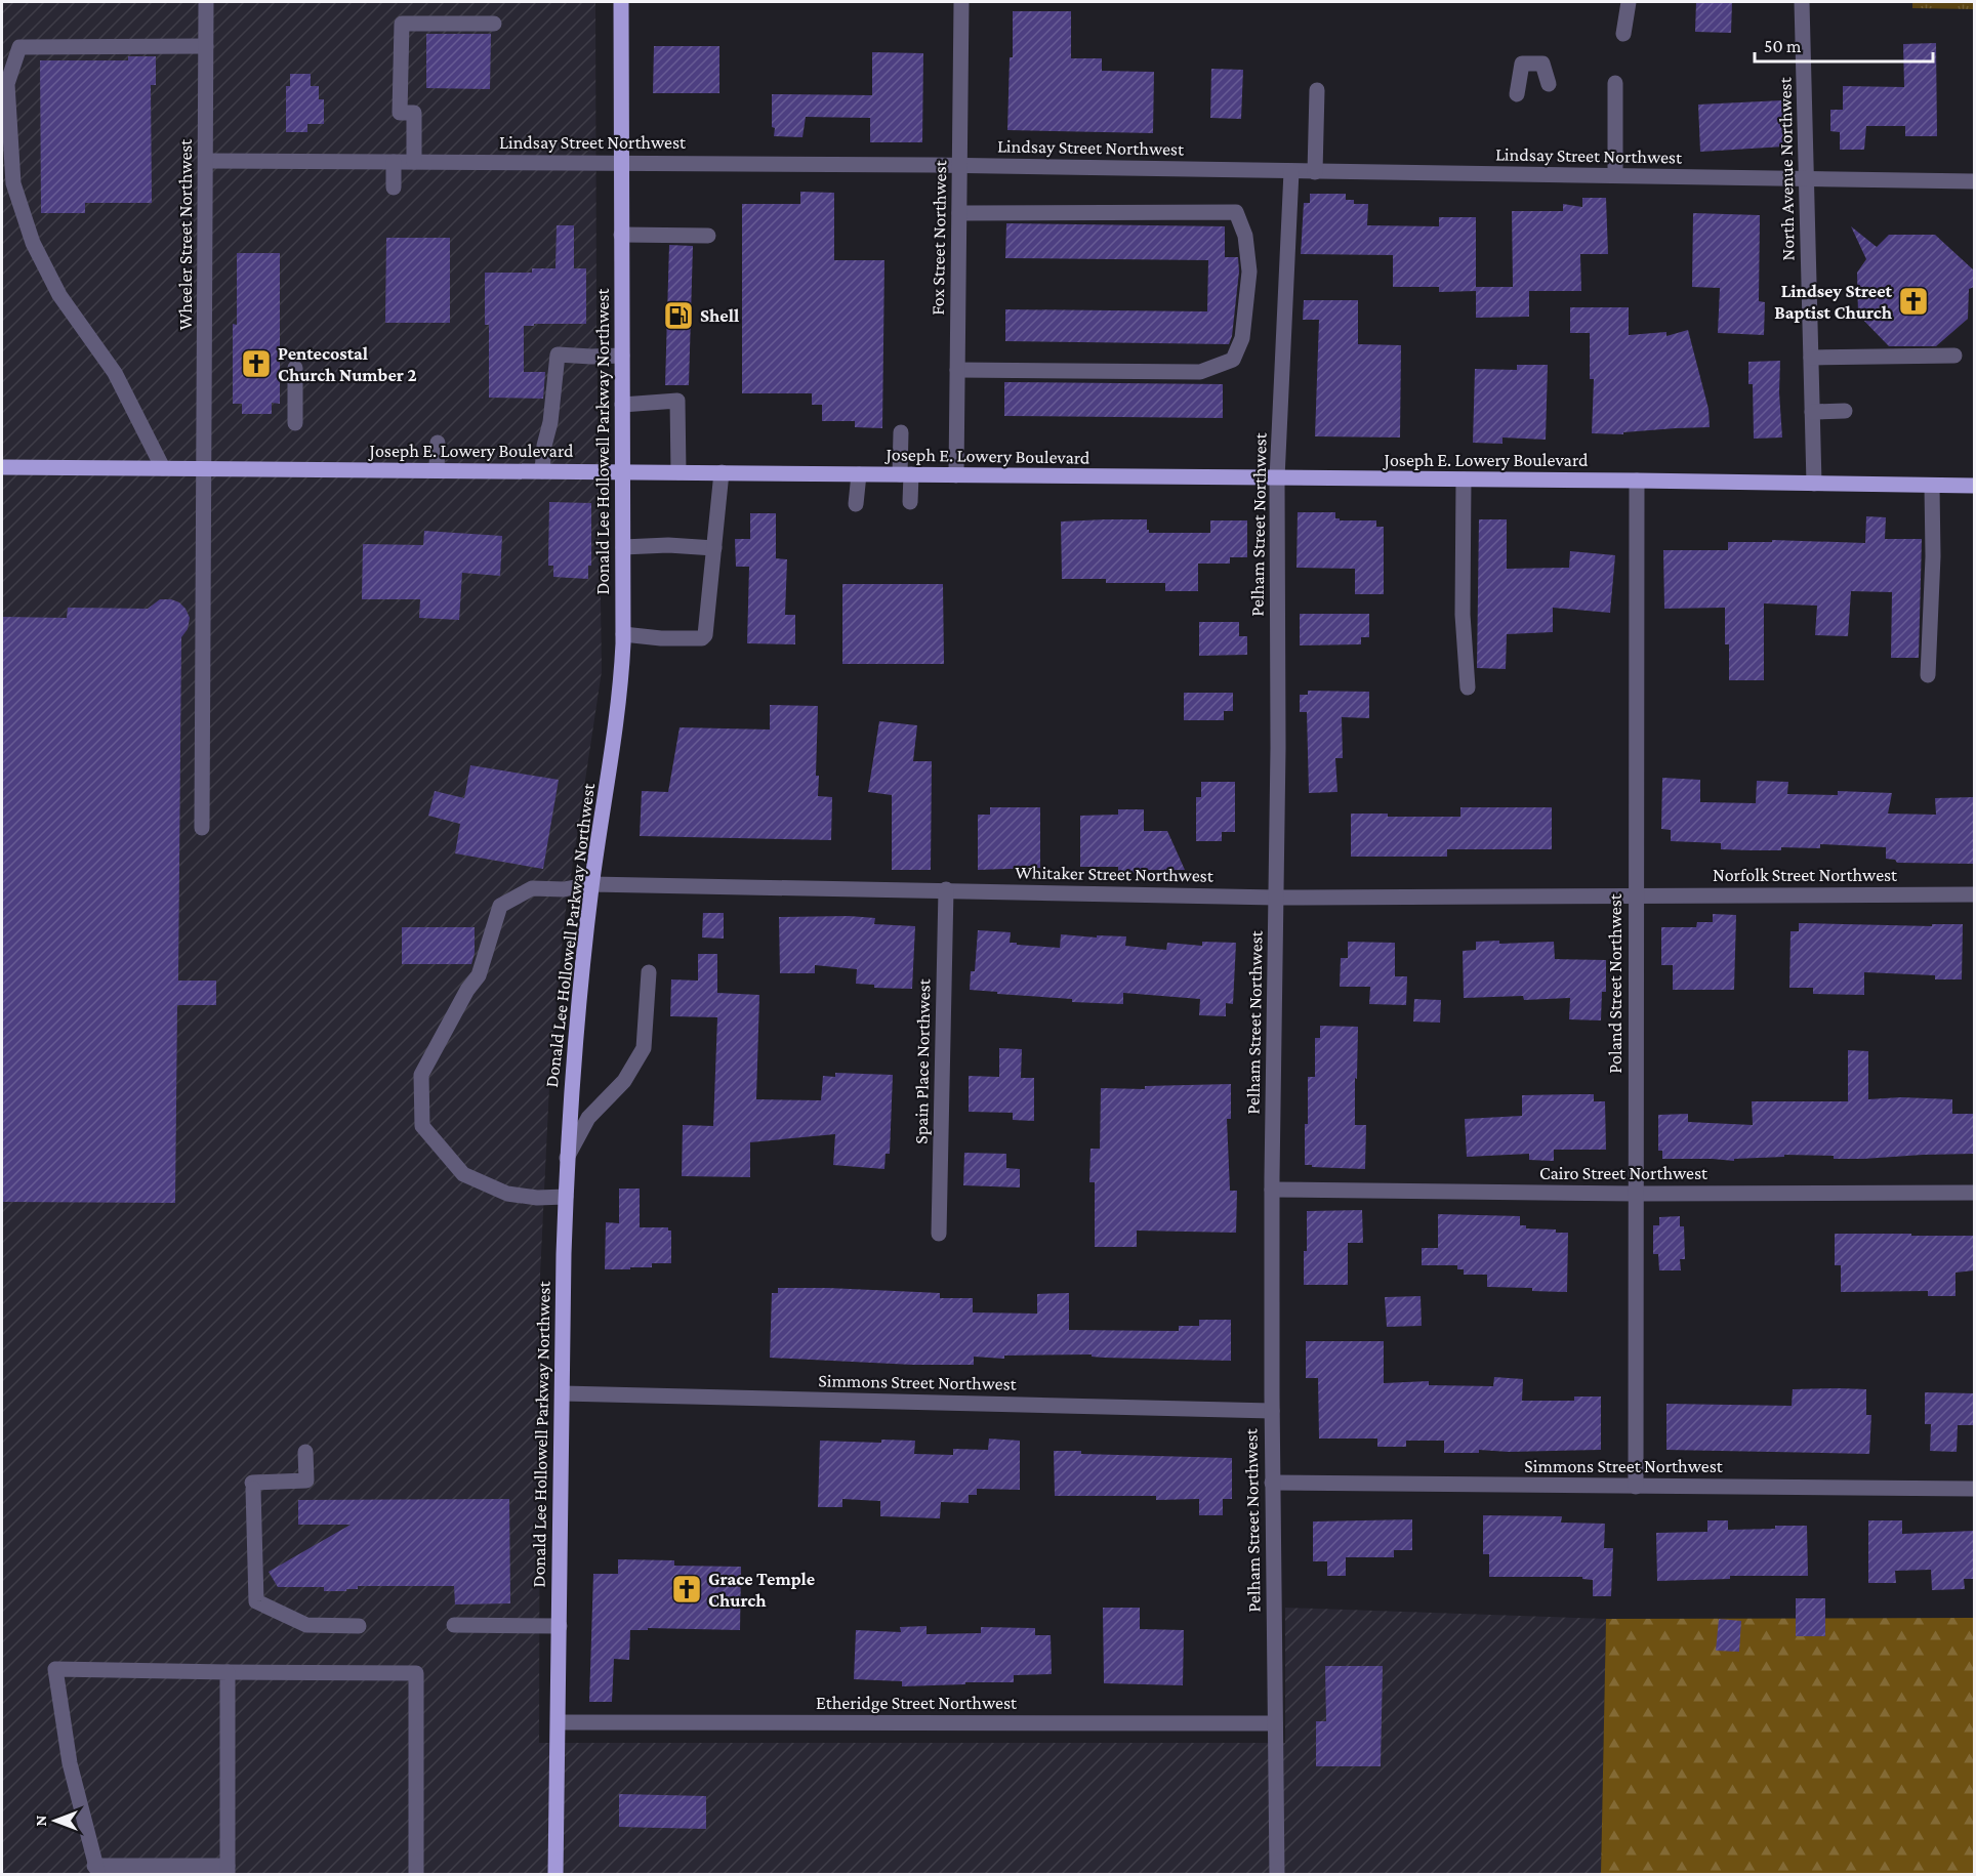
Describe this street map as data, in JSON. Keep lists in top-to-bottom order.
{
  "streets": {
    "main road": ["Donald Lee Hollowell Parkway Northwest", "Joseph E. Lowery Boulevard"],
    "street": [
      "Lindsay Street Northwest",
      "North Avenue Northwest",
      "Wheeler Street Northwest",
      "Fox Street Northwest",
      "Pelham Street Northwest",
      "Whitaker Street Northwest",
      "Norfolk Street Northwest",
      "Poland Street Northwest",
      "Spain Place Northwest",
      "Cairo Street Northwest",
      "Simmons Street Northwest",
      "Etheridge Street Northwest"
    ]
  },
  "crossings": [
    ["Lindsay Street Northwest", "North Avenue Northwest"],
    ["Lindsay Street Northwest", "Wheeler Street Northwest"],
    ["Lindsay Street Northwest", "Fox Street Northwest"],
    ["Lindsay Street Northwest", "Donald Lee Hollowell Parkway Northwest"],
    ["Lindsay Street Northwest", "Pelham Street Northwest"],
    ["North Avenue Northwest", "Joseph E. Lowery Boulevard"],
    ["Wheeler Street Northwest", "Joseph E. Lowery Boulevard"],
    ["Fox Street Northwest", "Joseph E. Lowery Boulevard"],
    ["Donald Lee Hollowell Parkway Northwest", "Joseph E. Lowery Boulevard"],
    ["Donald Lee Hollowell Parkway Northwest", "Whitaker Street Northwest"],
    ["Donald Lee Hollowell Parkway Northwest", "Simmons Street Northwest"],
    ["Donald Lee Hollowell Parkway Northwest", "Etheridge Street Northwest"],
    ["Joseph E. Lowery Boulevard", "Pelham Street Northwest"],
    ["Joseph E. Lowery Boulevard", "Poland Street Northwest"],
    ["Pelham Street Northwest", "Whitaker Street Northwest"],
    ["Pelham Street Northwest", "Cairo Street Northwest"],
    ["Pelham Street Northwest", "Simmons Street Northwest"],
    ["Pelham Street Northwest", "Etheridge Street Northwest"],
    ["Whitaker Street Northwest", "Norfolk Street Northwest"],
    ["Whitaker Street Northwest", "Poland Street Northwest"],
    ["Whitaker Street Northwest", "Spain Place Northwest"],
    ["Norfolk Street Northwest", "Poland Street Northwest"],
    ["Poland Street Northwest", "Cairo Street Northwest"],
    ["Poland Street Northwest", "Simmons Street Northwest"]
  ],
  "places": {
    "church": ["Lindsey Street Baptist Church", "Pentecostal Church Number 2", "Grace Temple Church"],
    "fuel station": ["Shell"]
  },
  "scale_bar": "50 m",
  "north": "left"
}
